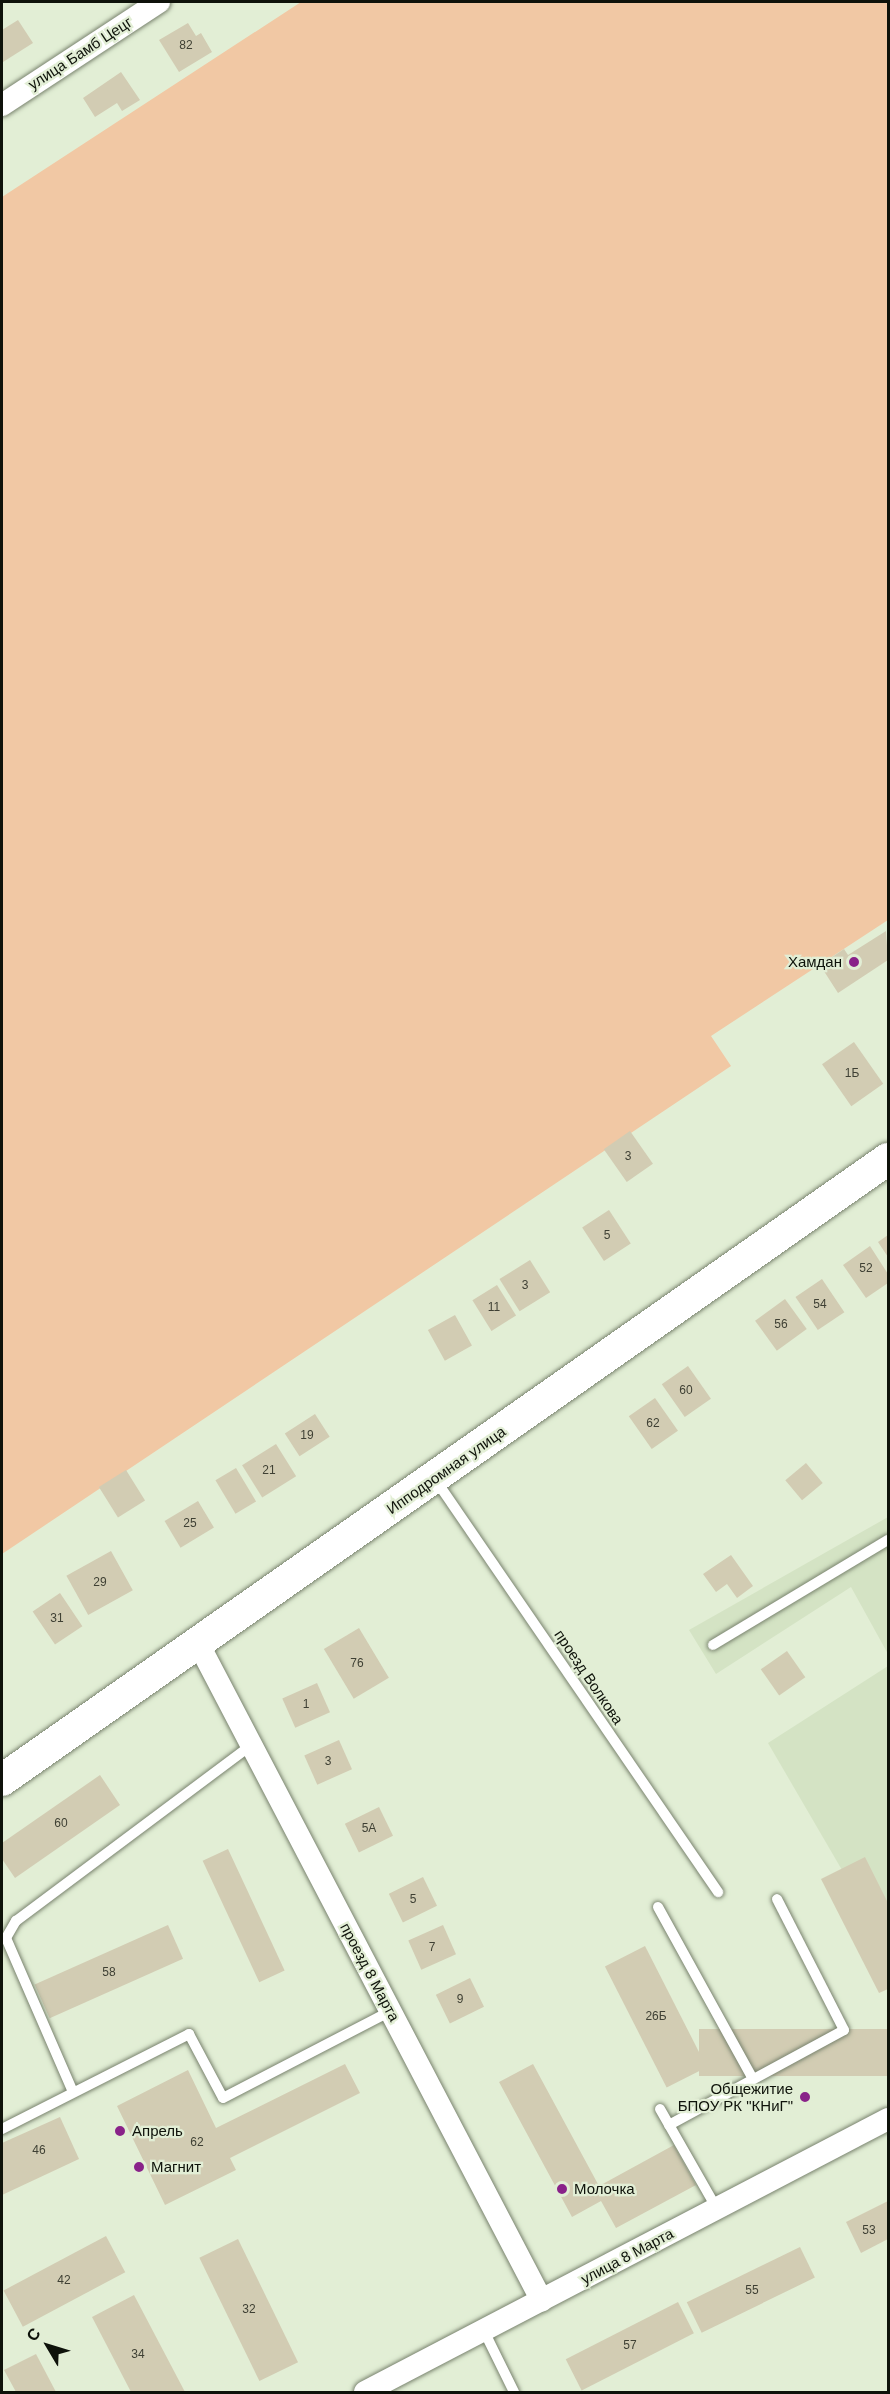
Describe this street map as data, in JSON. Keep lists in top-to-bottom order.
{
  "streets": {
    "main road": ["Ипподромная улица"],
    "street": ["улица Бамб Цецг", "проезд 8 Марта", "улица 8 Марта"],
    "lane": ["проезд Волкова"]
  },
  "crossings": [
    ["Ипподромная улица", "проезд Волкова"],
    ["Ипподромная улица", "проезд 8 Марта"],
    ["проезд 8 Марта", "улица 8 Марта"]
  ],
  "places": [
    "Хамдан",
    "Общежитие БПОУ РК \"КНиГ\"",
    "Апрель",
    "Магнит",
    "Молочка"
  ],
  "house_numbers": [
    "82",
    "1Б",
    "3",
    "5",
    "52",
    "3",
    "54",
    "11",
    "56",
    "60",
    "62",
    "19",
    "21",
    "25",
    "29",
    "31",
    "76",
    "1",
    "3",
    "60",
    "5А",
    "5",
    "7",
    "58",
    "9",
    "26Б",
    "62",
    "46",
    "53",
    "42",
    "55",
    "32",
    "57",
    "34"
  ],
  "north": "top left"
}
